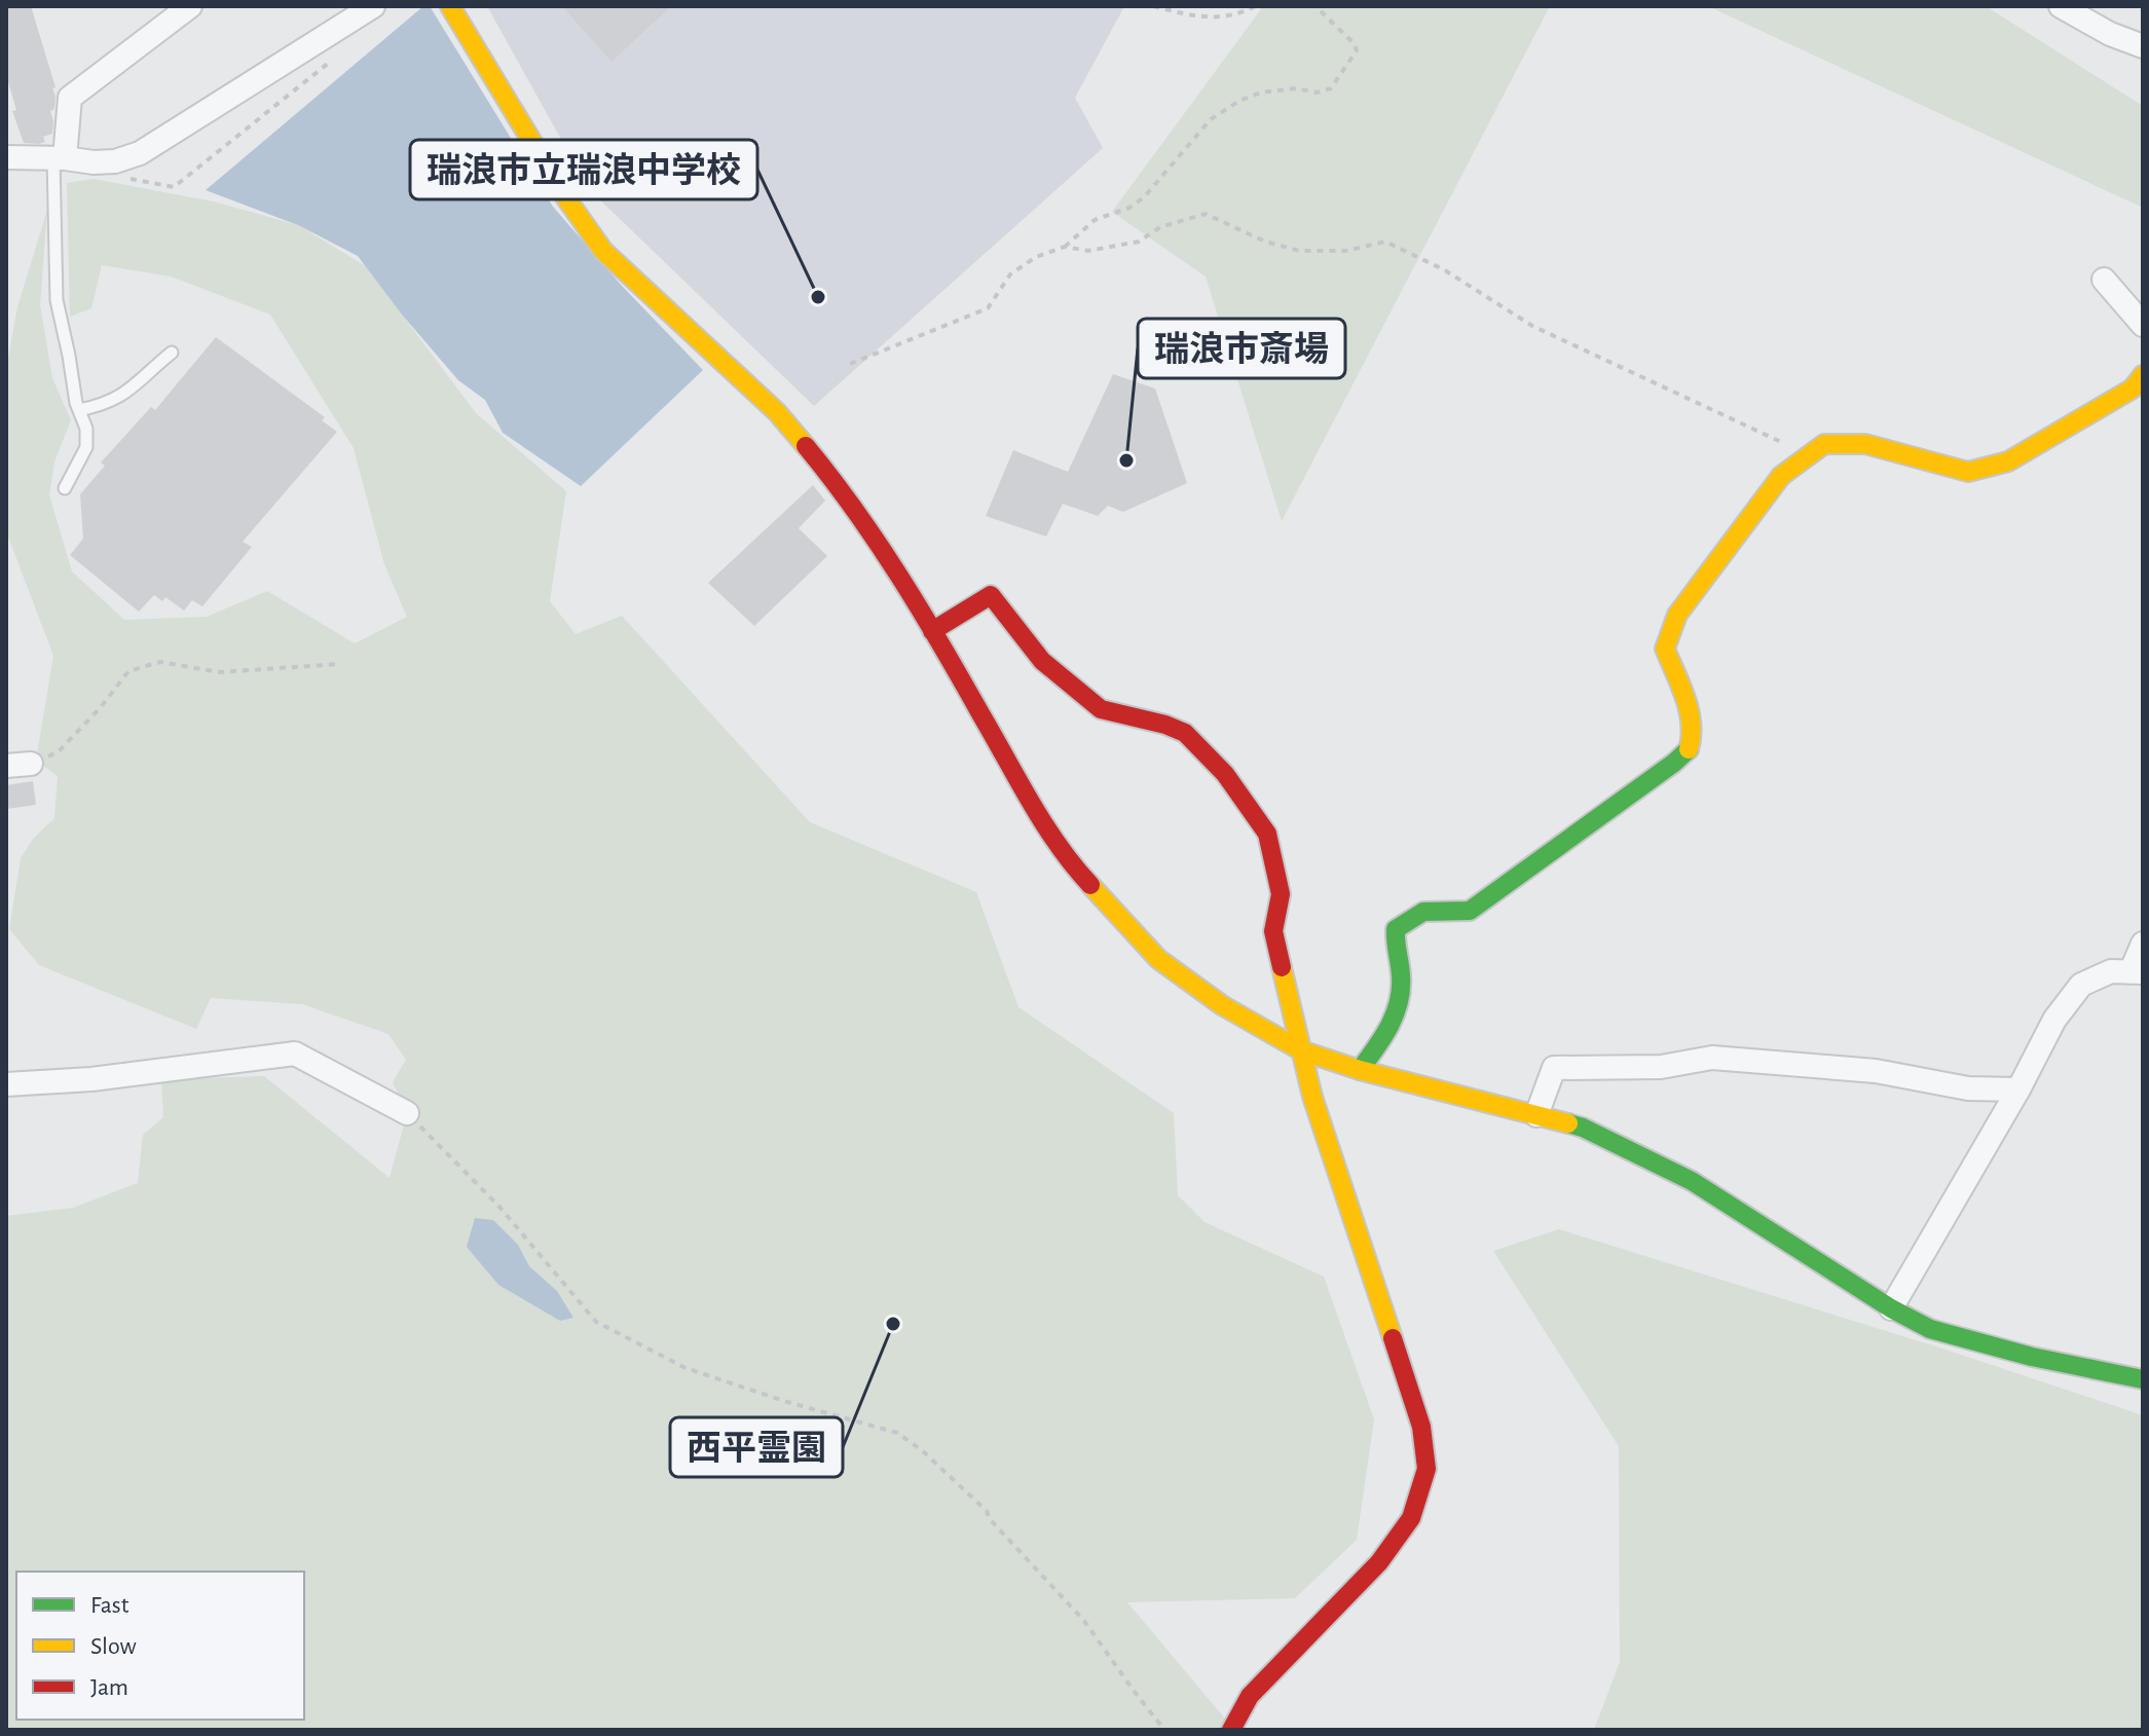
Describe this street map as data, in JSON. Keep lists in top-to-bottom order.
{
  "places": ["瑞浪市立瑞浪中学校", "瑞浪市斎場", "西平霊園"],
  "legend": ["Fast", "Slow", "Jam"]
}
